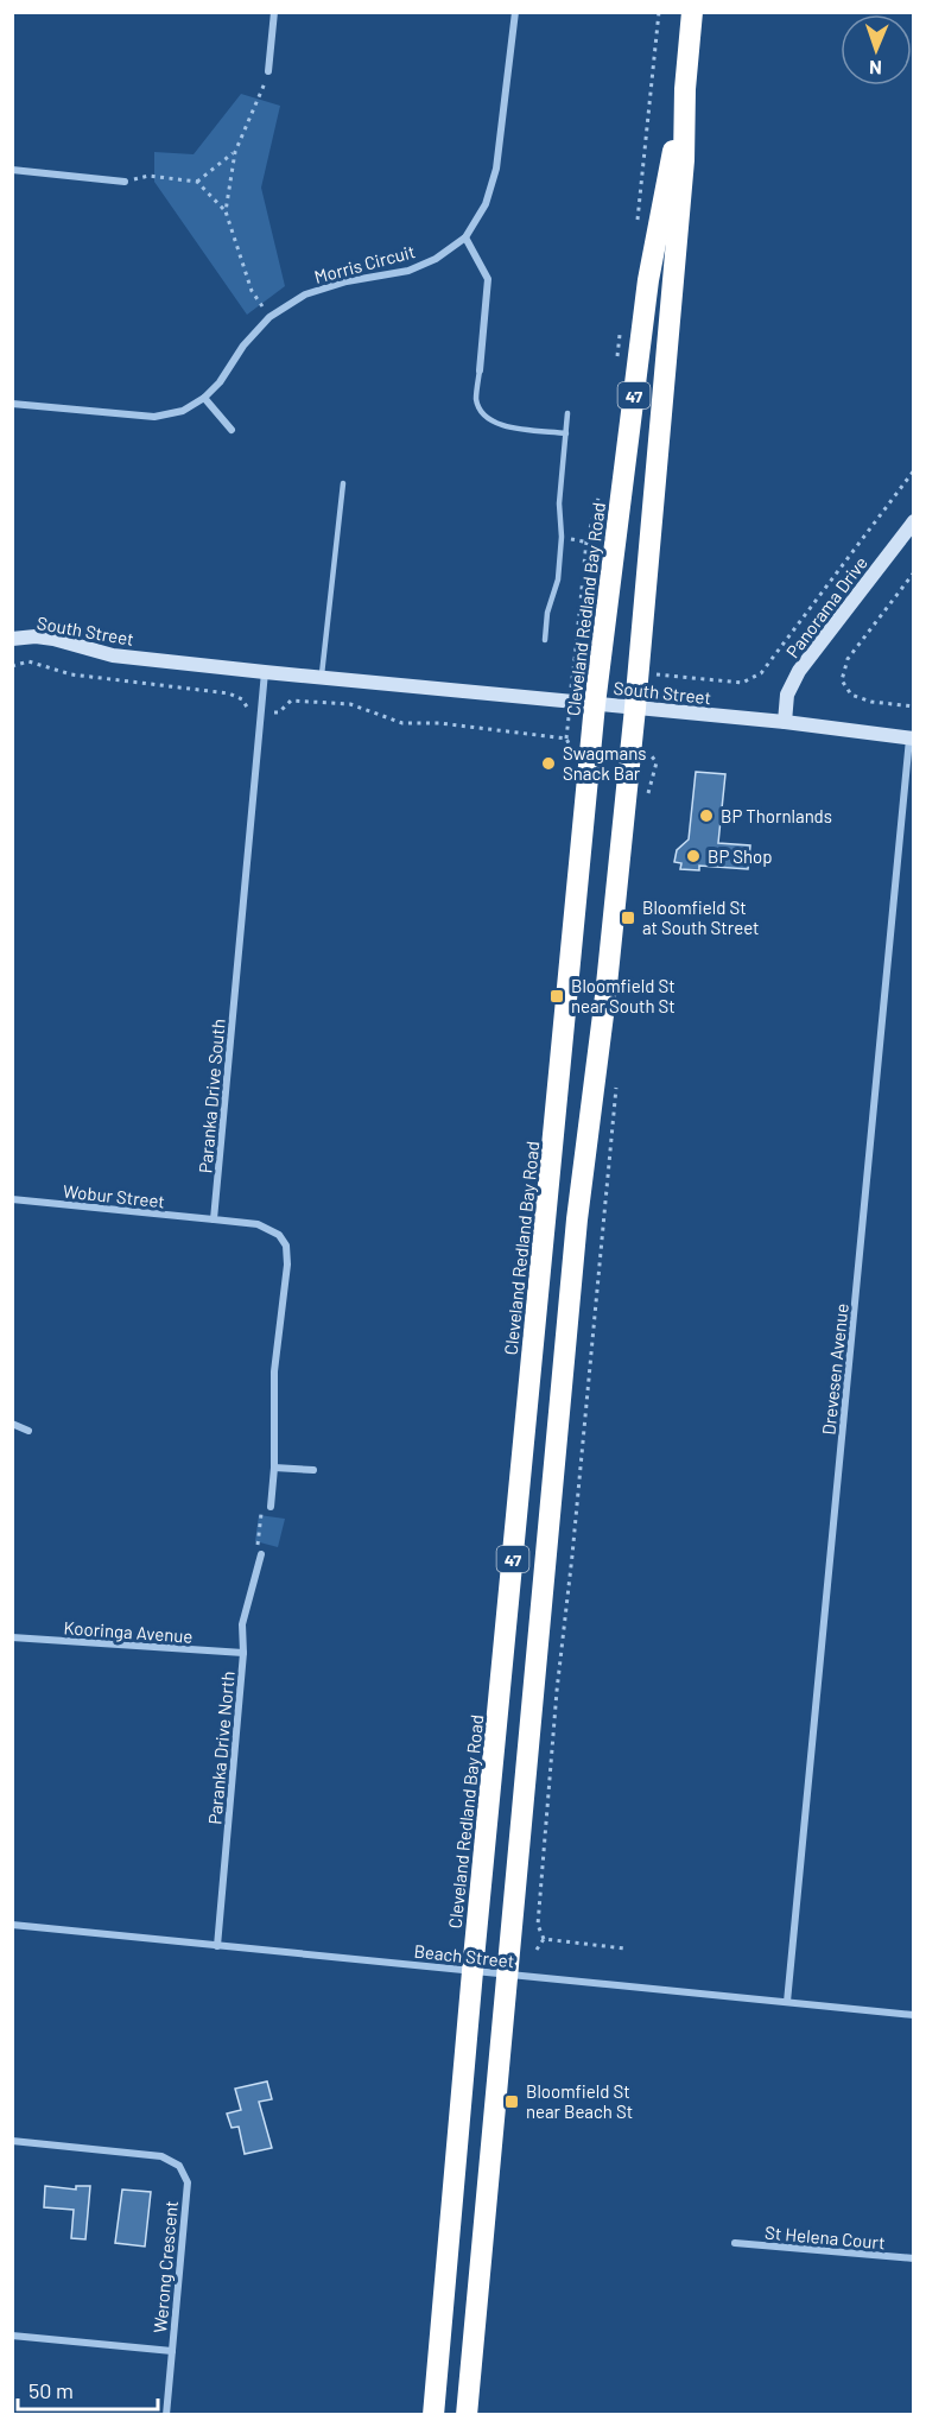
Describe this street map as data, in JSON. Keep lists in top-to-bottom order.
{
  "streets": {
    "highway": ["47", "Cleveland Redland Bay Road"],
    "street": [
      "Morris Circuit",
      "Panorama Drive",
      "South Street",
      "Paranka Drive South",
      "Wobur Street",
      "Drevesen Avenue",
      "Kooringa Avenue",
      "Paranka Drive North",
      "Beach Street",
      "St Helena Court",
      "Werong Crescent"
    ]
  },
  "crossings": [
    ["Panorama Drive", "South Street"],
    ["Cleveland Redland Bay Road", "South Street"],
    ["Cleveland Redland Bay Road", "Beach Street"],
    ["South Street", "Paranka Drive South"],
    ["South Street", "Drevesen Avenue"],
    ["Paranka Drive South", "Wobur Street"],
    ["Drevesen Avenue", "Beach Street"],
    ["Kooringa Avenue", "Paranka Drive North"],
    ["Paranka Drive North", "Beach Street"]
  ],
  "places": {
    "other": ["Swagmans Snack Bar", "BP Thornlands", "BP Shop"],
    "transit": ["Bloomfield St at South Street", "Bloomfield St near South St", "Bloomfield St near Beach St"]
  },
  "scale_bar": "50 m",
  "north": "bottom"
}
